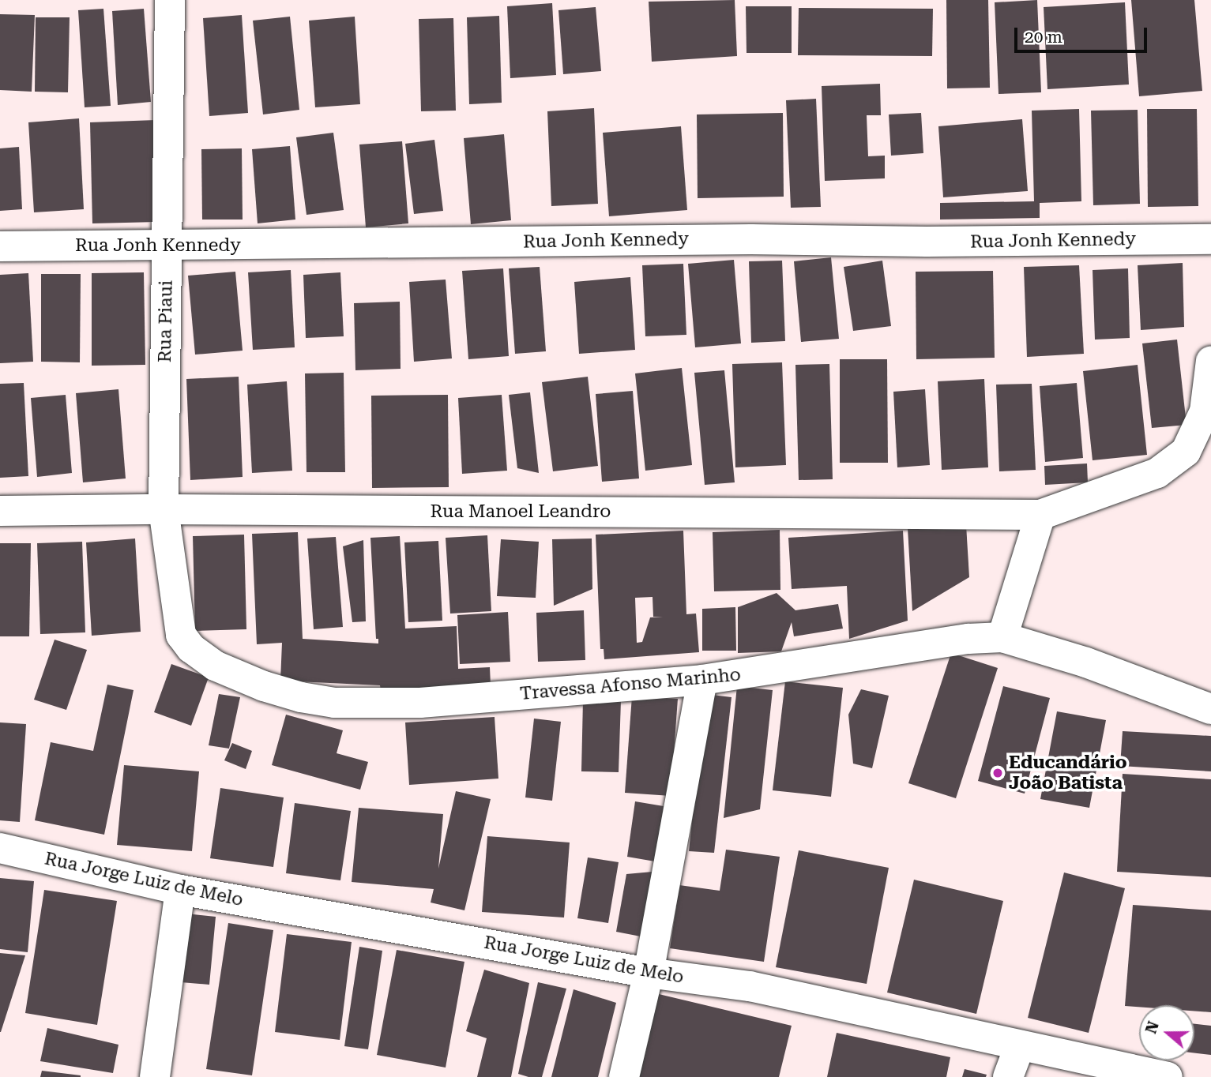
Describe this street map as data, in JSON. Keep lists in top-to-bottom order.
{
  "streets": {
    "street": [
      "Rua Jonh Kennedy",
      "Rua Piaui",
      "Rua Manoel Leandro",
      "Travessa Afonso Marinho",
      "Rua Jorge Luiz de Melo"
    ]
  },
  "crossings": [
    ["Rua Jonh Kennedy", "Rua Piaui"],
    ["Rua Piaui", "Rua Manoel Leandro"],
    ["Rua Piaui", "Travessa Afonso Marinho"],
    ["Rua Manoel Leandro", "Travessa Afonso Marinho"]
  ],
  "places": ["Educandário João Batista"],
  "scale_bar": "20 m",
  "north": "left"
}
